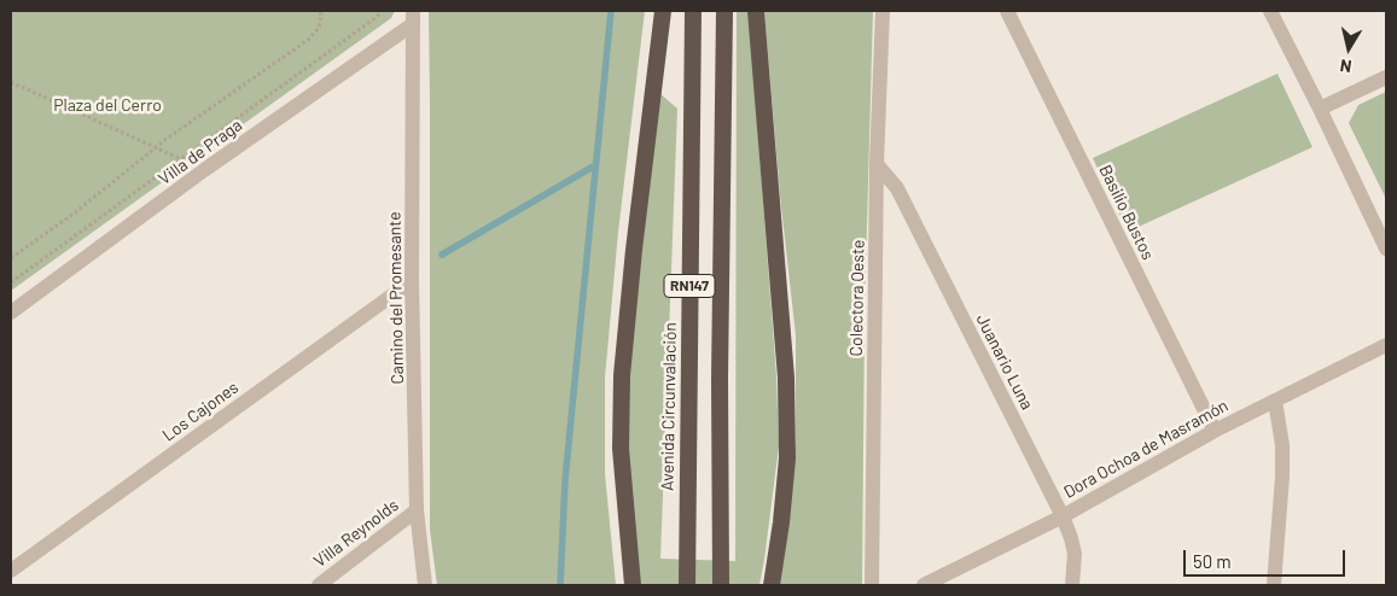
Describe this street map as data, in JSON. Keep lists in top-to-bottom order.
{
  "streets": {
    "highway": ["RN147", "Avenida Circunvalación"],
    "street": [
      "Villa de Praga",
      "Basilio Bustos",
      "Camino del Promesante",
      "Colectora Oeste",
      "Juanario Luna",
      "Los Cajones",
      "Dora Ochoa de Masramón",
      "Villa Reynolds"
    ]
  },
  "crossings": [
    ["Villa de Praga", "Camino del Promesante"],
    ["Basilio Bustos", "Dora Ochoa de Masramón"],
    ["Camino del Promesante", "Los Cajones"],
    ["Camino del Promesante", "Villa Reynolds"],
    ["Colectora Oeste", "Juanario Luna"],
    ["Juanario Luna", "Dora Ochoa de Masramón"]
  ],
  "parks": ["Plaza del Cerro"],
  "scale_bar": "50 m",
  "north": "bottom"
}
